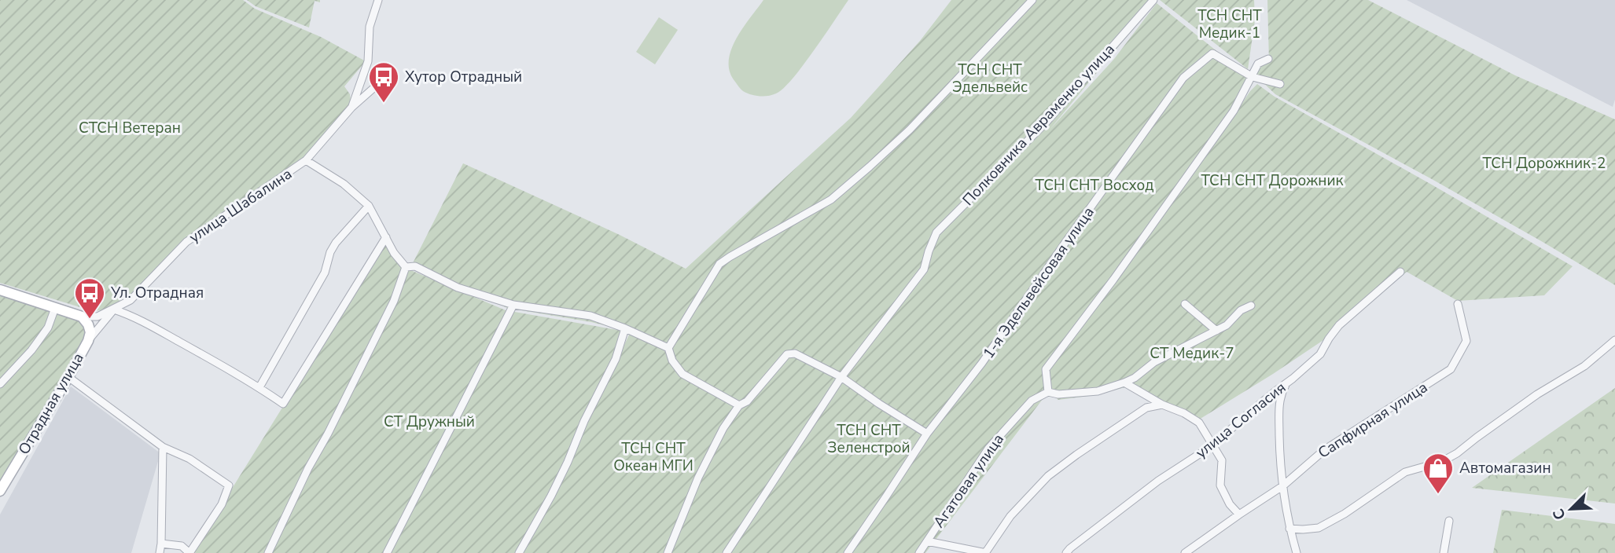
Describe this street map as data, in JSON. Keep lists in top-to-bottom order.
{
  "streets": {
    "main road": ["улица Шабалина", "Отрадная улица"],
    "street": [
      "Полковника Авраменко улица",
      "1-я Эдельвейсовая улица",
      "улица Согласия",
      "Сапфирная улица",
      "Агатовая улица"
    ]
  },
  "crossings": [
    ["улица Шабалина", "Отрадная улица"]
  ],
  "parks": [
    "ТСН СНТ Медик-1",
    "ТСН СНТ Эдельвейс",
    "СТСН Ветеран",
    "ТСН Дорожник-2",
    "ТСН СНТ Дорожник",
    "ТСН СНТ Восход",
    "СТ Медик-7",
    "СТ Дружный",
    "ТСН СНТ Зеленстрой",
    "ТСН СНТ Океан МГИ"
  ],
  "places": {
    "bus stop": ["Хутор Отрадный", "Ул. Отрадная"],
    "shop": ["Автомагазин"]
  },
  "north": "bottom left"
}
